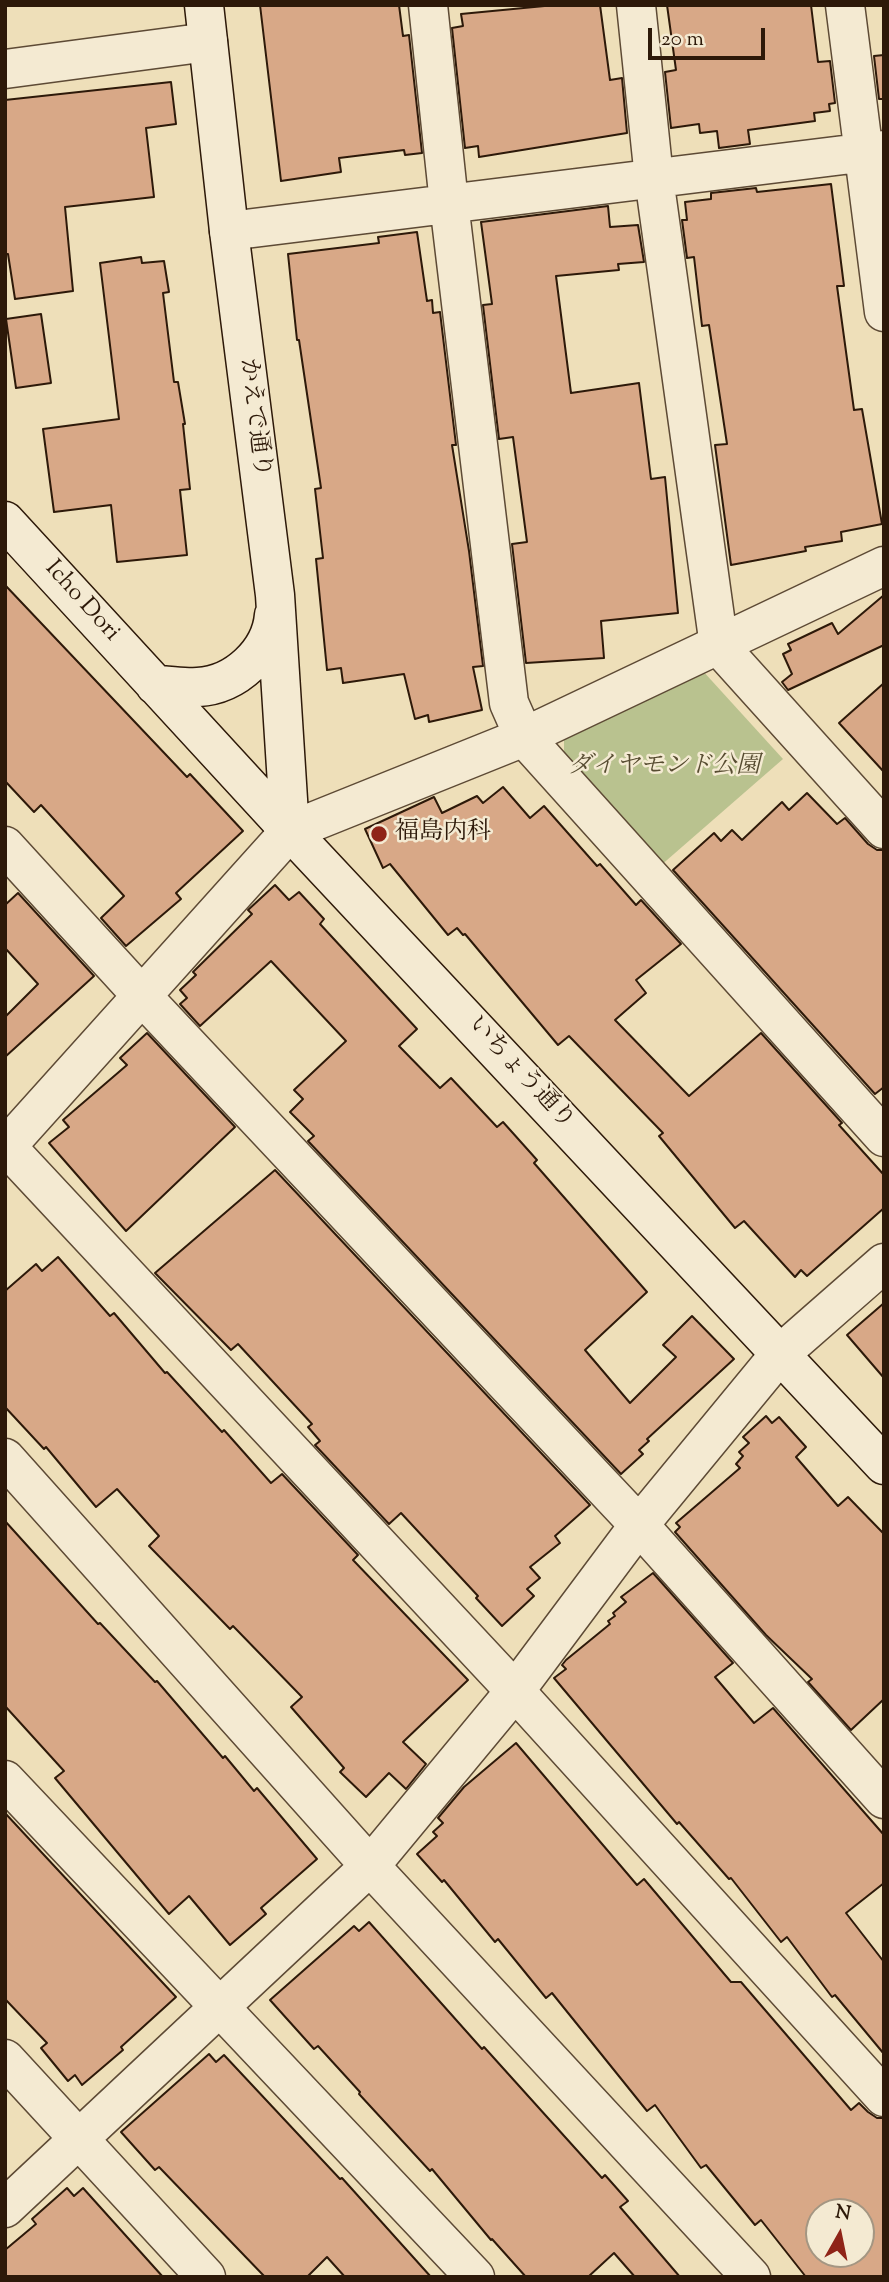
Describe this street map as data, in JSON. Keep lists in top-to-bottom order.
{
  "streets": {
    "street": ["かえで通り", "Icho Dori", "いちょう通り"]
  },
  "crossings": [
    ["かえで通り", "いちょう通り"],
    ["Icho Dori", "いちょう通り"]
  ],
  "parks": ["ダイヤモンド公園"],
  "places": ["福島内科"],
  "scale_bar": "20 m",
  "north": "top"
}
